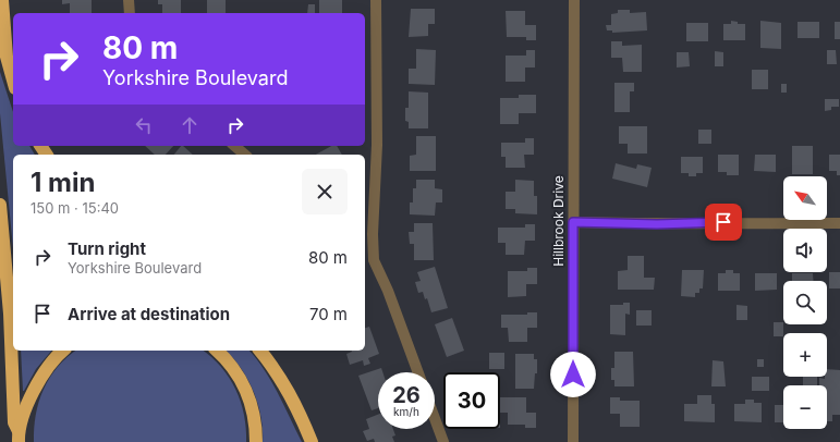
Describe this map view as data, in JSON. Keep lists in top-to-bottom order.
{
  "streets": {
    "street": ["Hillbrook Drive"]
  },
  "north": "top left",
  "page": {
    "turn": ["80 m", "Yorkshire Boulevard"],
    "heading": ["1 min", "150 m · 15:40"],
    "map_buttons": ["+", "−"],
    "list": [
      {
        "name": "Turn right",
        "note": "Yorkshire Boulevard",
        "value": "80 m"
      },
      {
        "name": "Arrive at destination",
        "value": "70 m"
      }
    ],
    "speed": "26 km/h",
    "limit": "30"
  }
}
